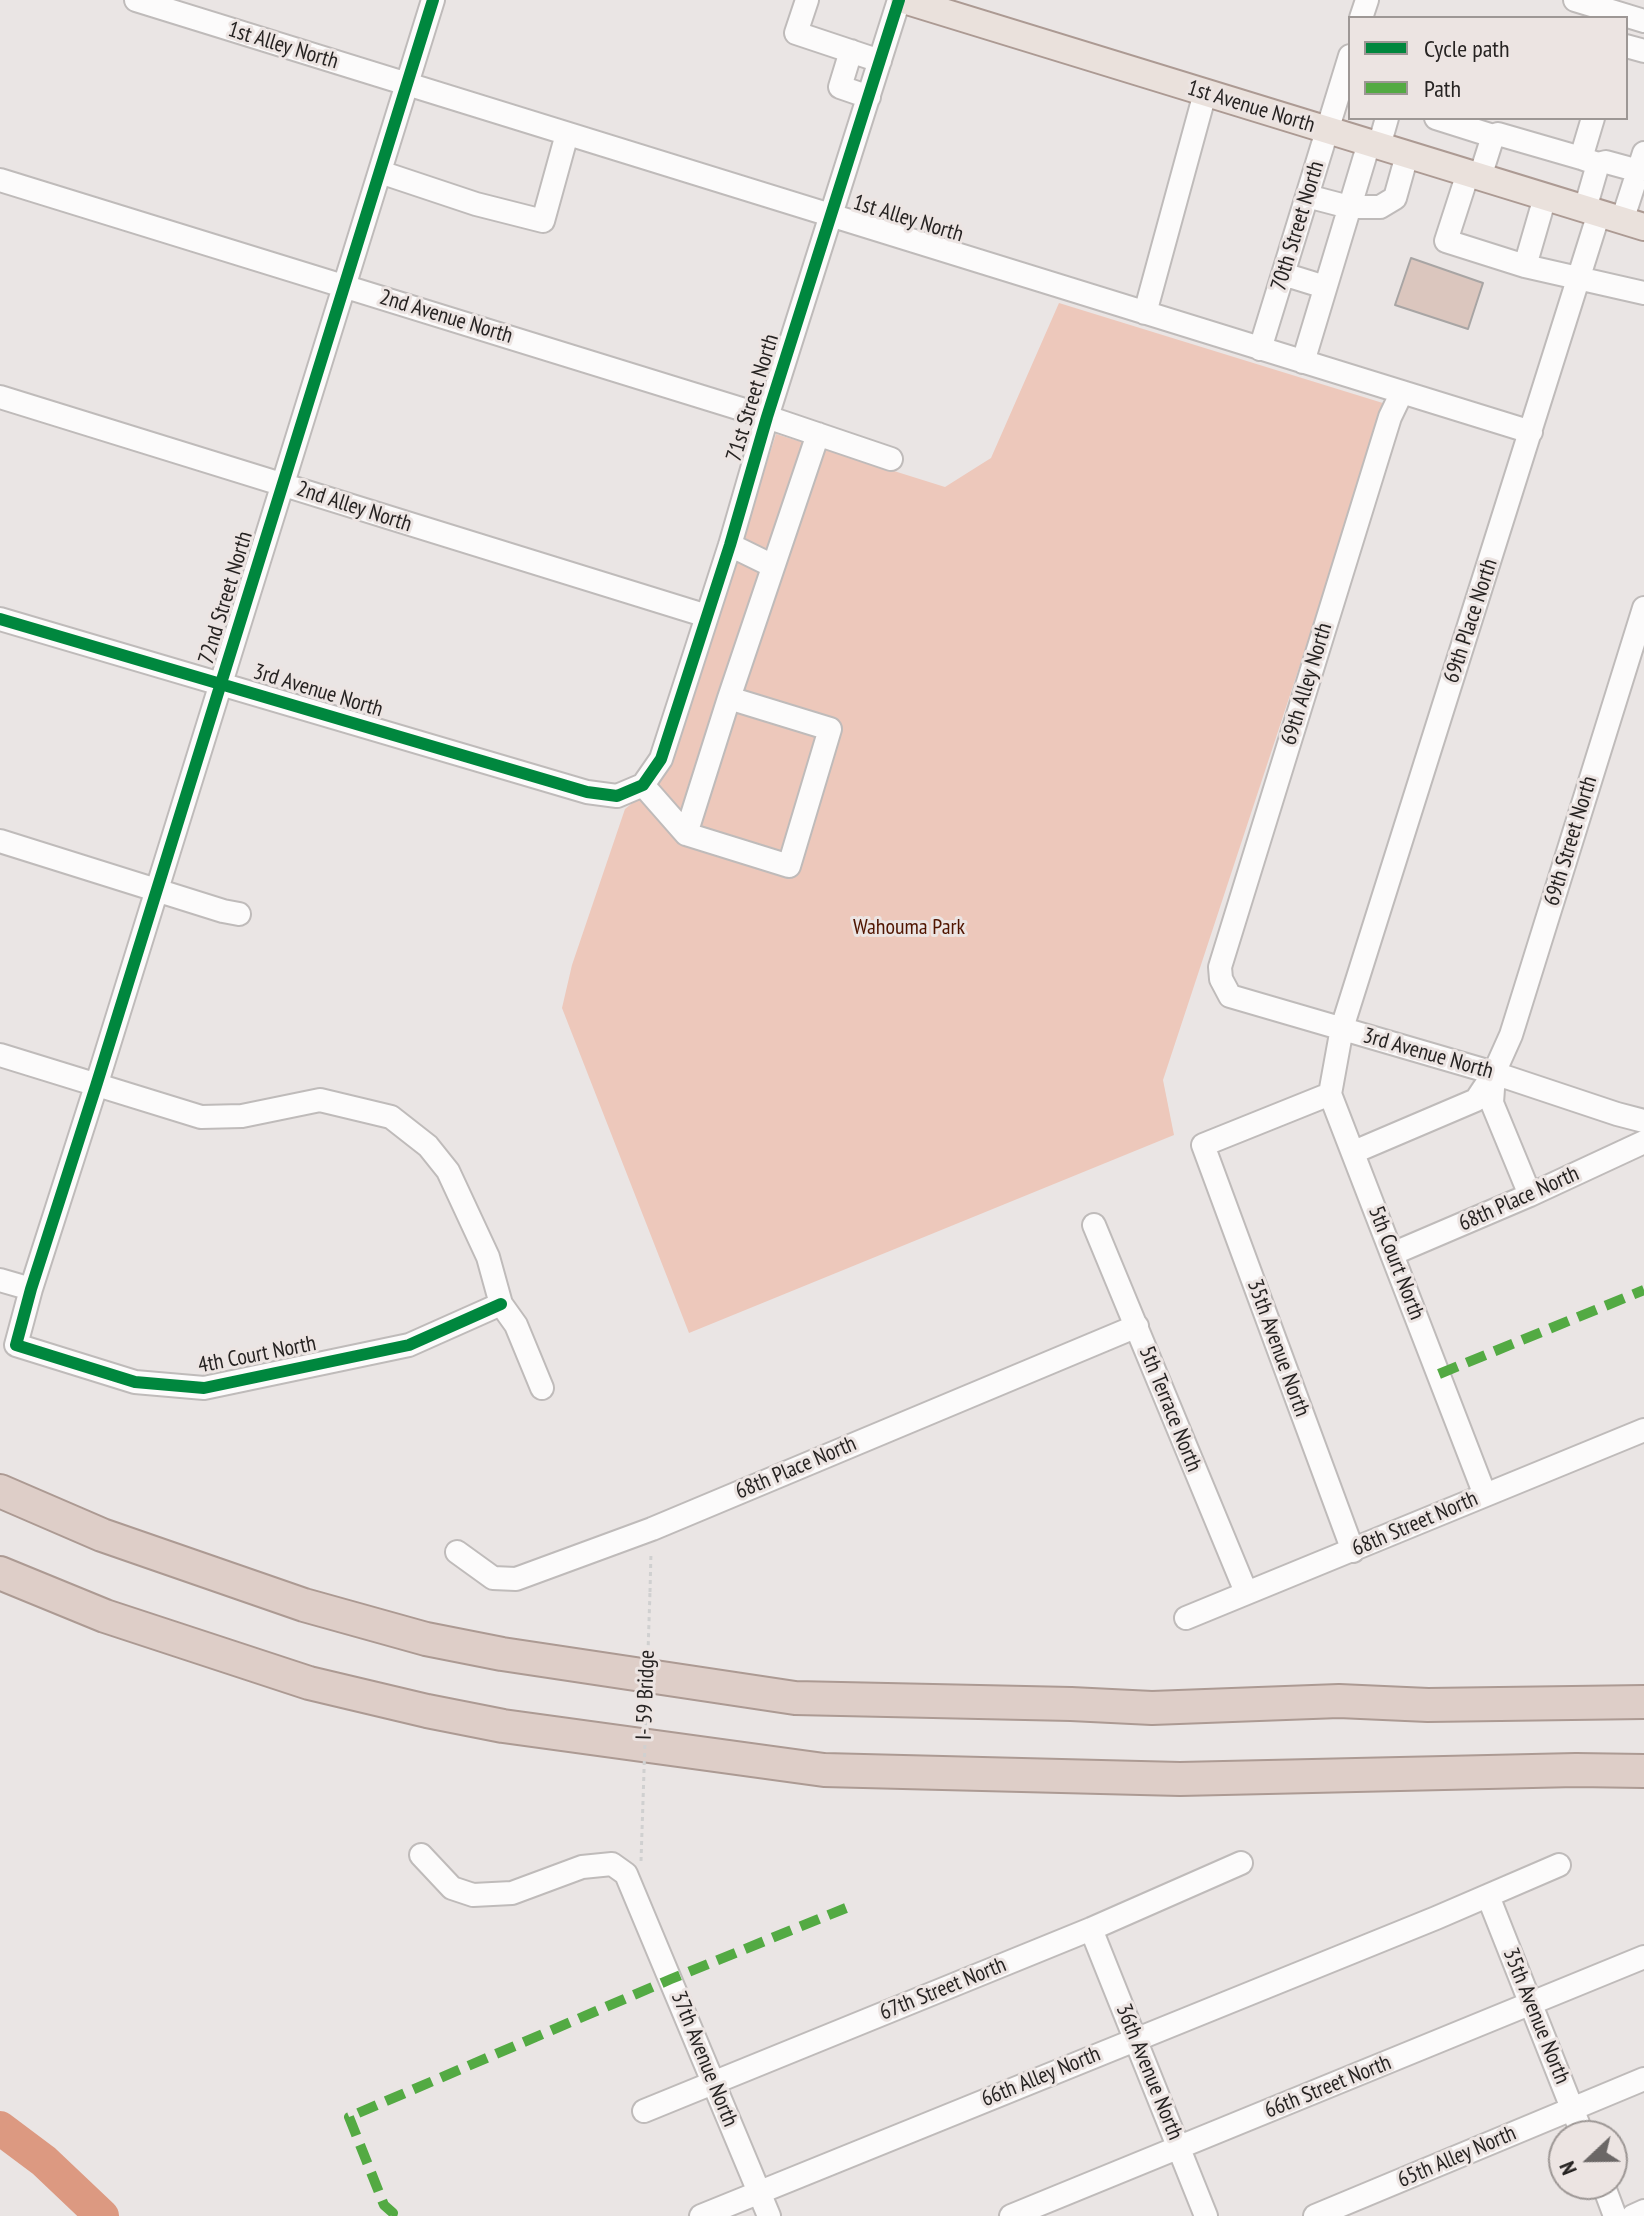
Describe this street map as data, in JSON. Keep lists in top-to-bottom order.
{
  "streets": {
    "main road": ["1st Avenue North"],
    "street": [
      "1st Alley North",
      "70th Street North",
      "2nd Avenue North",
      "71st Street North",
      "2nd Alley North",
      "72nd Street North",
      "69th Place North",
      "69th Alley North",
      "3rd Avenue North",
      "69th Street North",
      "68th Place North",
      "5th Court North",
      "35th Avenue North",
      "4th Court North",
      "5th Terrace North",
      "68th Street North",
      "67th Street North",
      "37th Avenue North",
      "36th Avenue North",
      "66th Alley North",
      "66th Street North",
      "65th Alley North"
    ],
    "path": ["I- 59 Bridge"]
  },
  "crossings": [
    ["1st Alley North", "70th Street North"],
    ["1st Alley North", "71st Street North"],
    ["1st Alley North", "72nd Street North"],
    ["1st Alley North", "69th Place North"],
    ["1st Alley North", "69th Alley North"],
    ["1st Avenue North", "70th Street North"],
    ["1st Avenue North", "71st Street North"],
    ["1st Avenue North", "69th Place North"],
    ["2nd Avenue North", "71st Street North"],
    ["2nd Avenue North", "72nd Street North"],
    ["71st Street North", "2nd Alley North"],
    ["71st Street North", "3rd Avenue North"],
    ["2nd Alley North", "72nd Street North"],
    ["72nd Street North", "3rd Avenue North"],
    ["72nd Street North", "4th Court North"],
    ["69th Place North", "3rd Avenue North"],
    ["69th Alley North", "3rd Avenue North"],
    ["3rd Avenue North", "69th Street North"],
    ["68th Place North", "5th Court North"],
    ["68th Place North", "5th Terrace North"],
    ["68th Place North", "I- 59 Bridge"],
    ["5th Court North", "35th Avenue North"],
    ["5th Court North", "68th Street North"],
    ["35th Avenue North", "68th Street North"],
    ["35th Avenue North", "66th Alley North"],
    ["35th Avenue North", "66th Street North"],
    ["35th Avenue North", "65th Alley North"],
    ["5th Terrace North", "68th Street North"],
    ["67th Street North", "37th Avenue North"],
    ["67th Street North", "36th Avenue North"],
    ["37th Avenue North", "66th Alley North"],
    ["36th Avenue North", "66th Alley North"],
    ["36th Avenue North", "66th Street North"]
  ],
  "parks": ["Wahouma Park"],
  "legend": ["Cycle path", "Path"],
  "north": "left"
}
